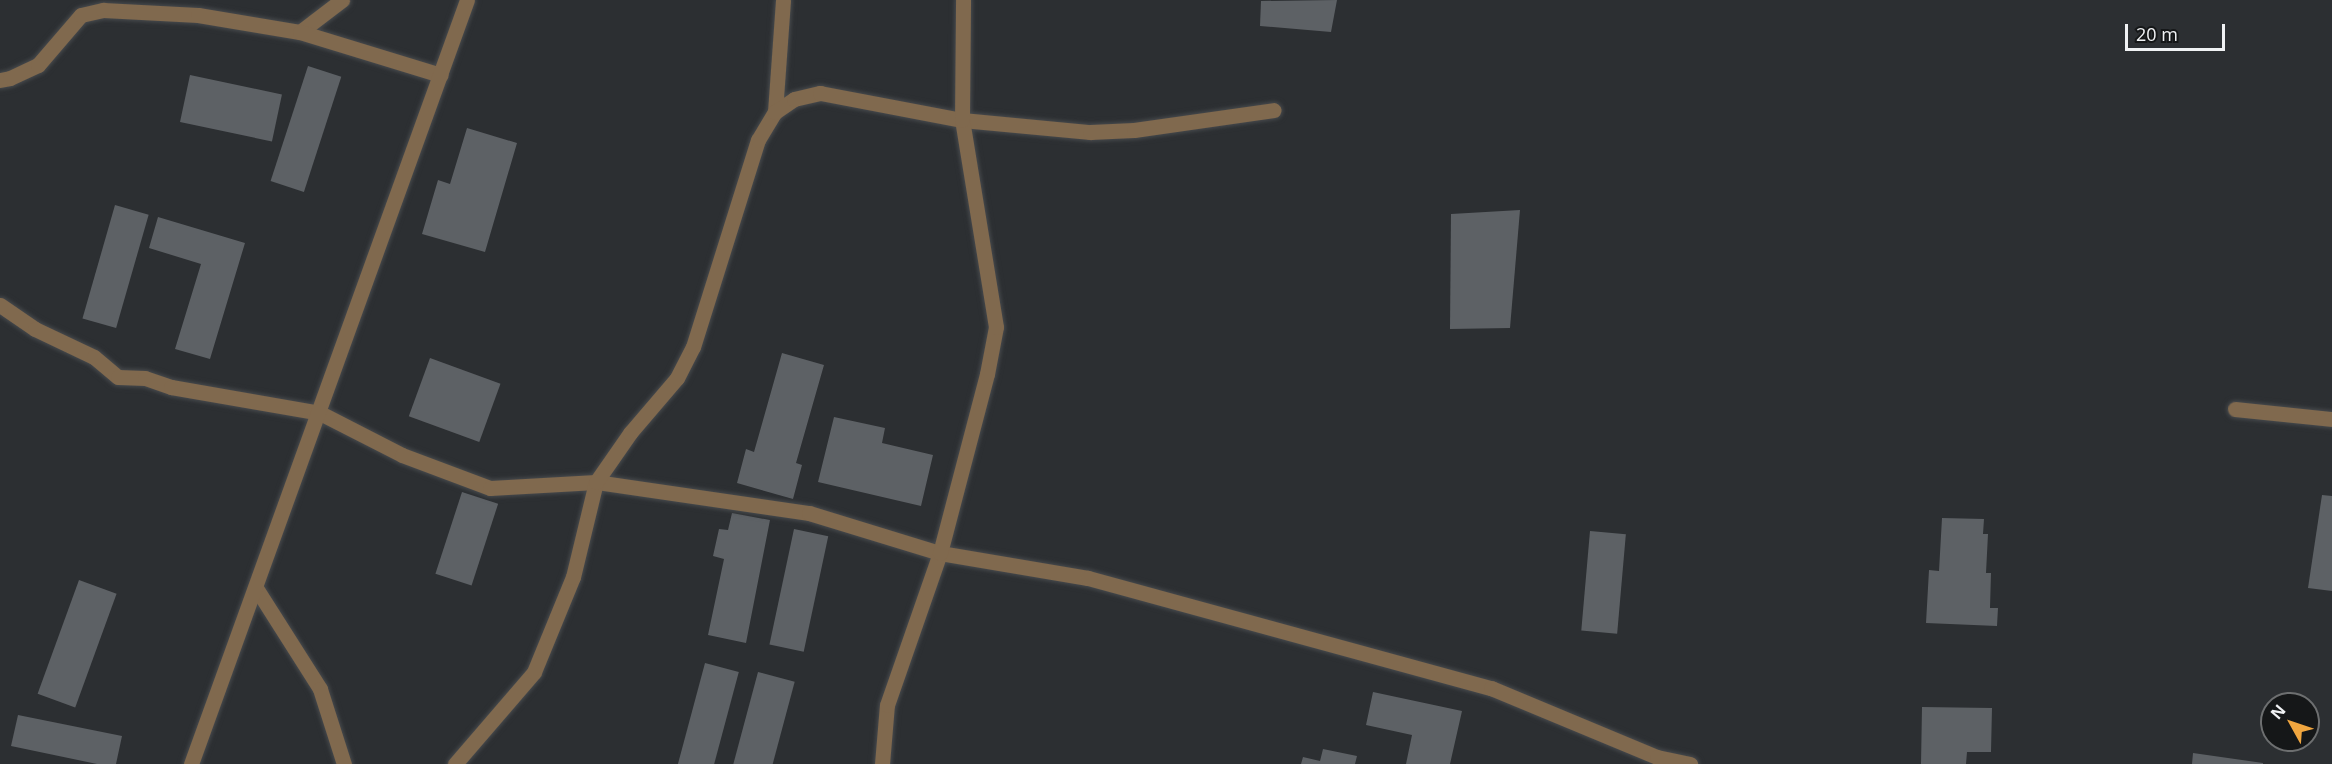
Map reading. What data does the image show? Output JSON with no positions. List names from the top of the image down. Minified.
{"scale_bar":"20 m","north":"top left"}
